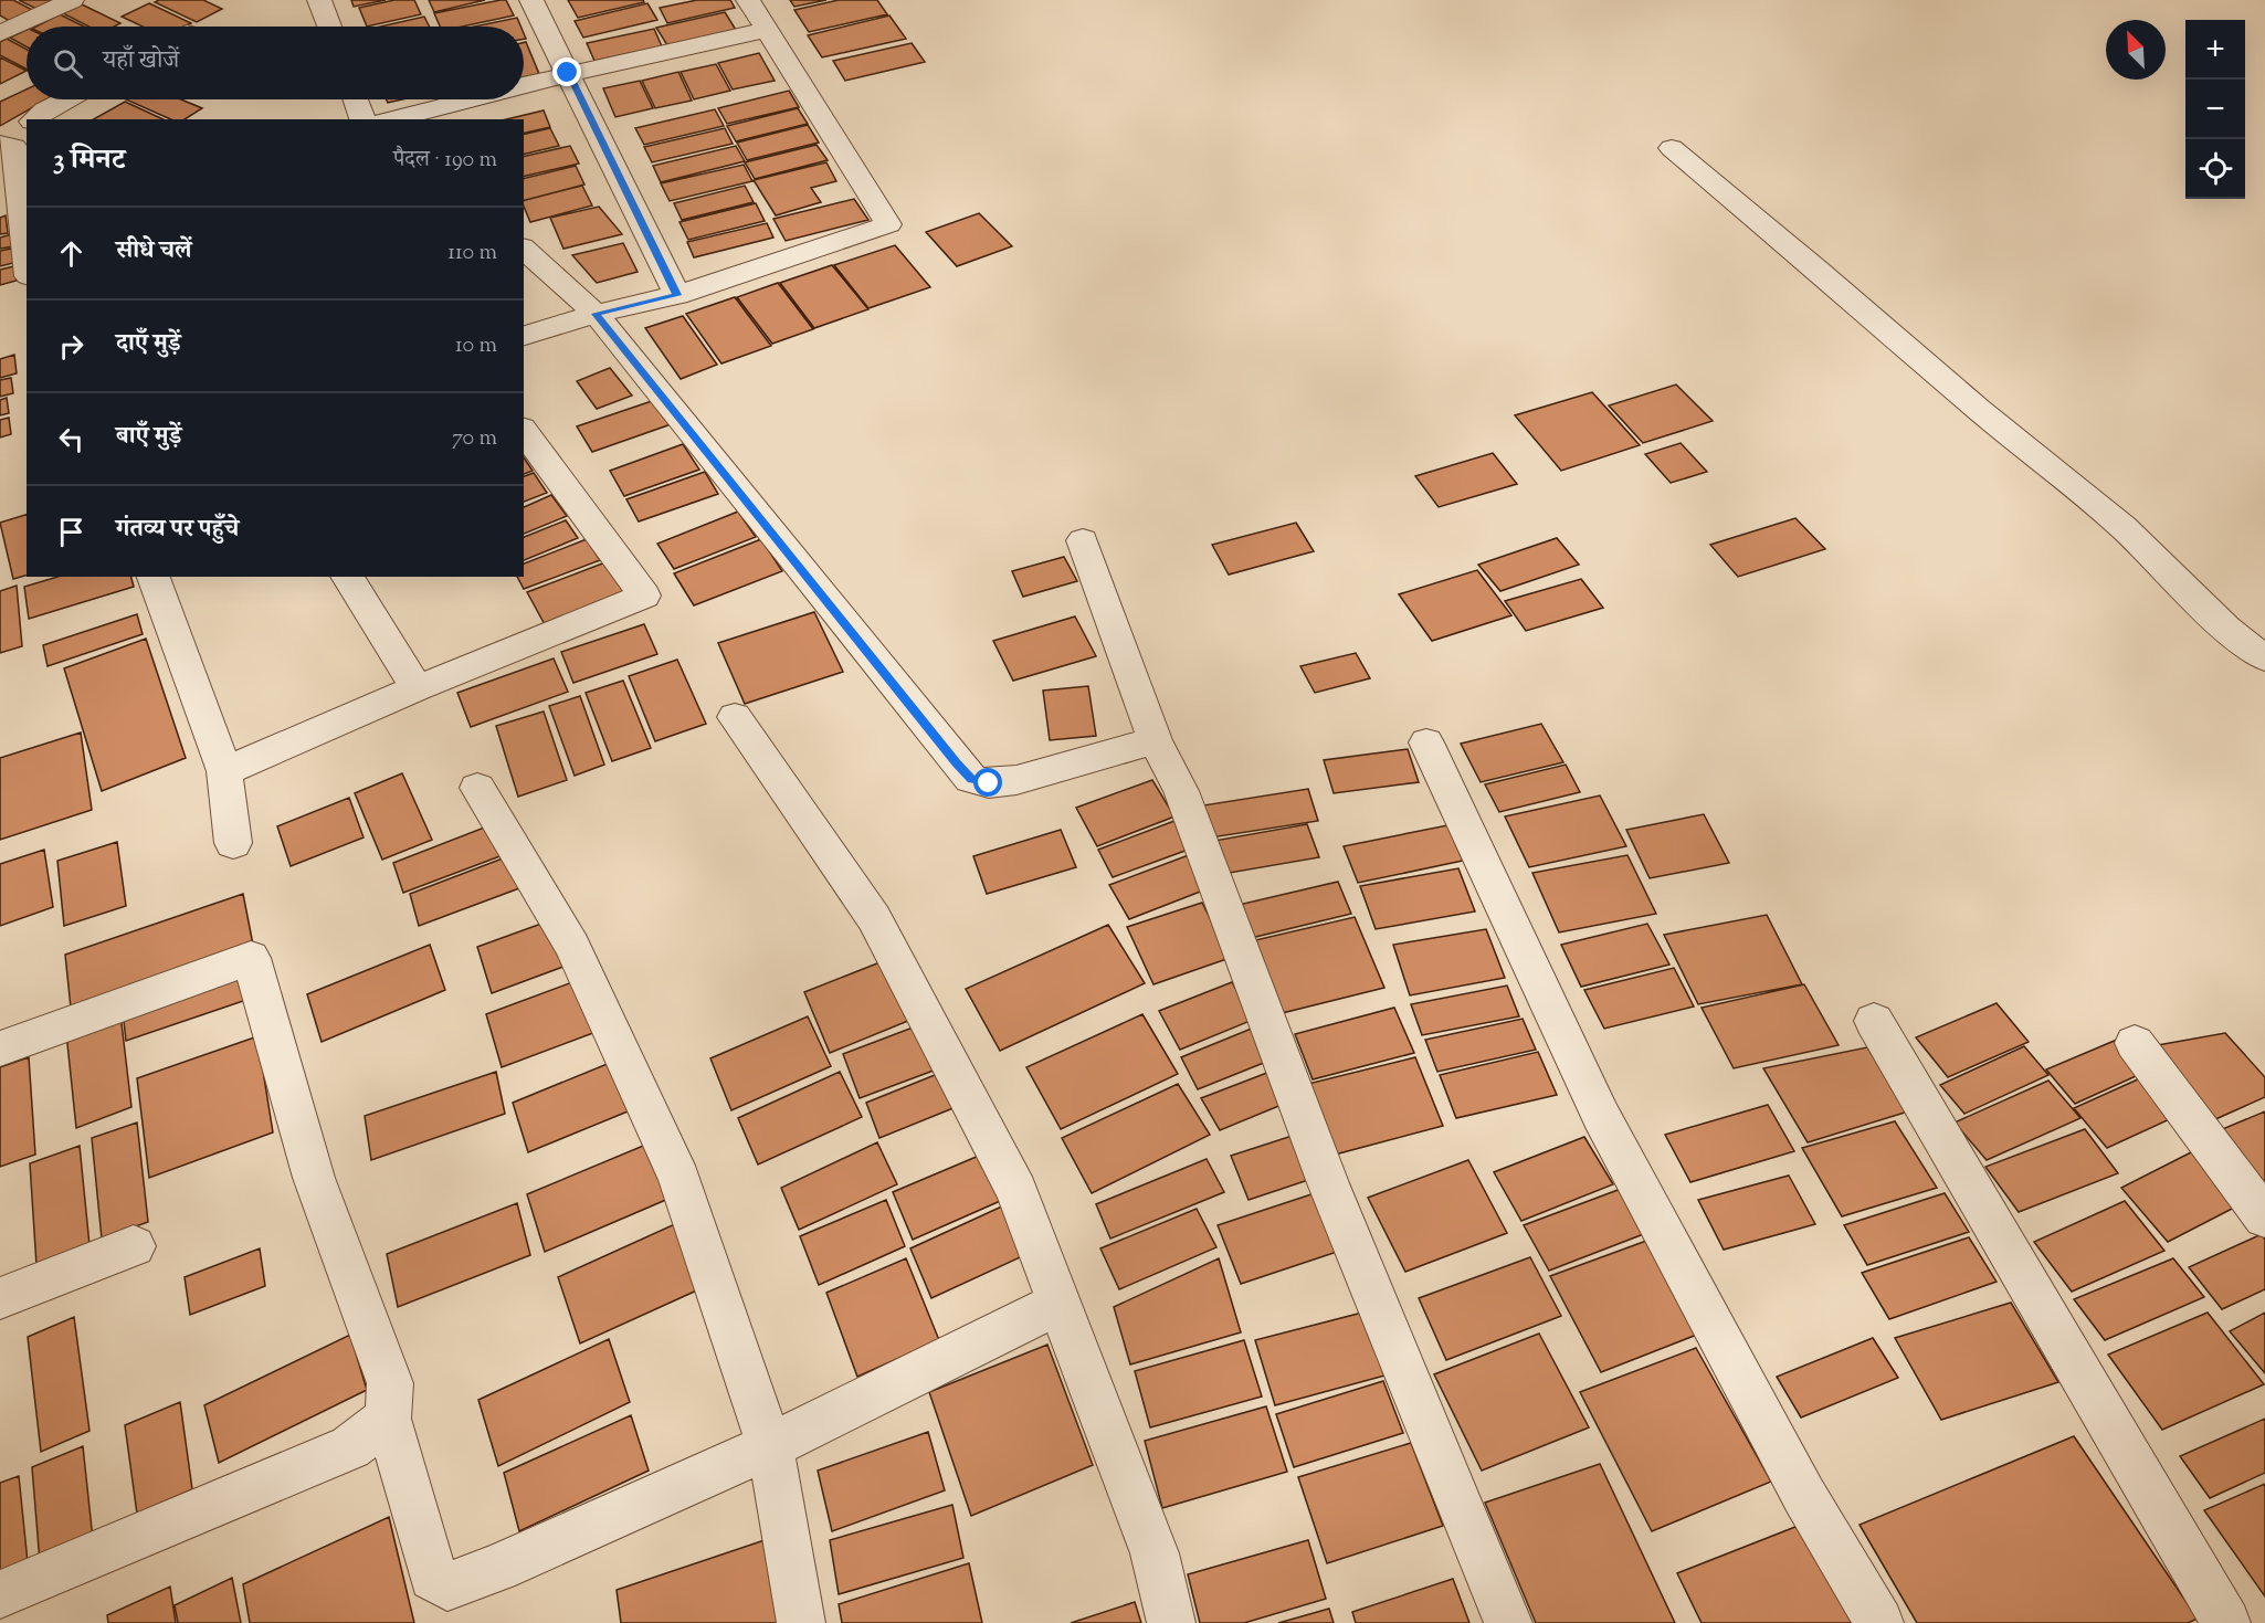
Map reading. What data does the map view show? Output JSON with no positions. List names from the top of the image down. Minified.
{"north":"top left","page":{"map_buttons":["+","−"],"search":"यहाँ खोजें","heading":["3 मिनट","पैदल · 190 m"],"list":[["सीधे चलें","110 m"],["दाएँ मुड़ें","10 m"],["बाएँ मुड़ें","70 m"],"गंतव्य पर पहुँचे"]}}
